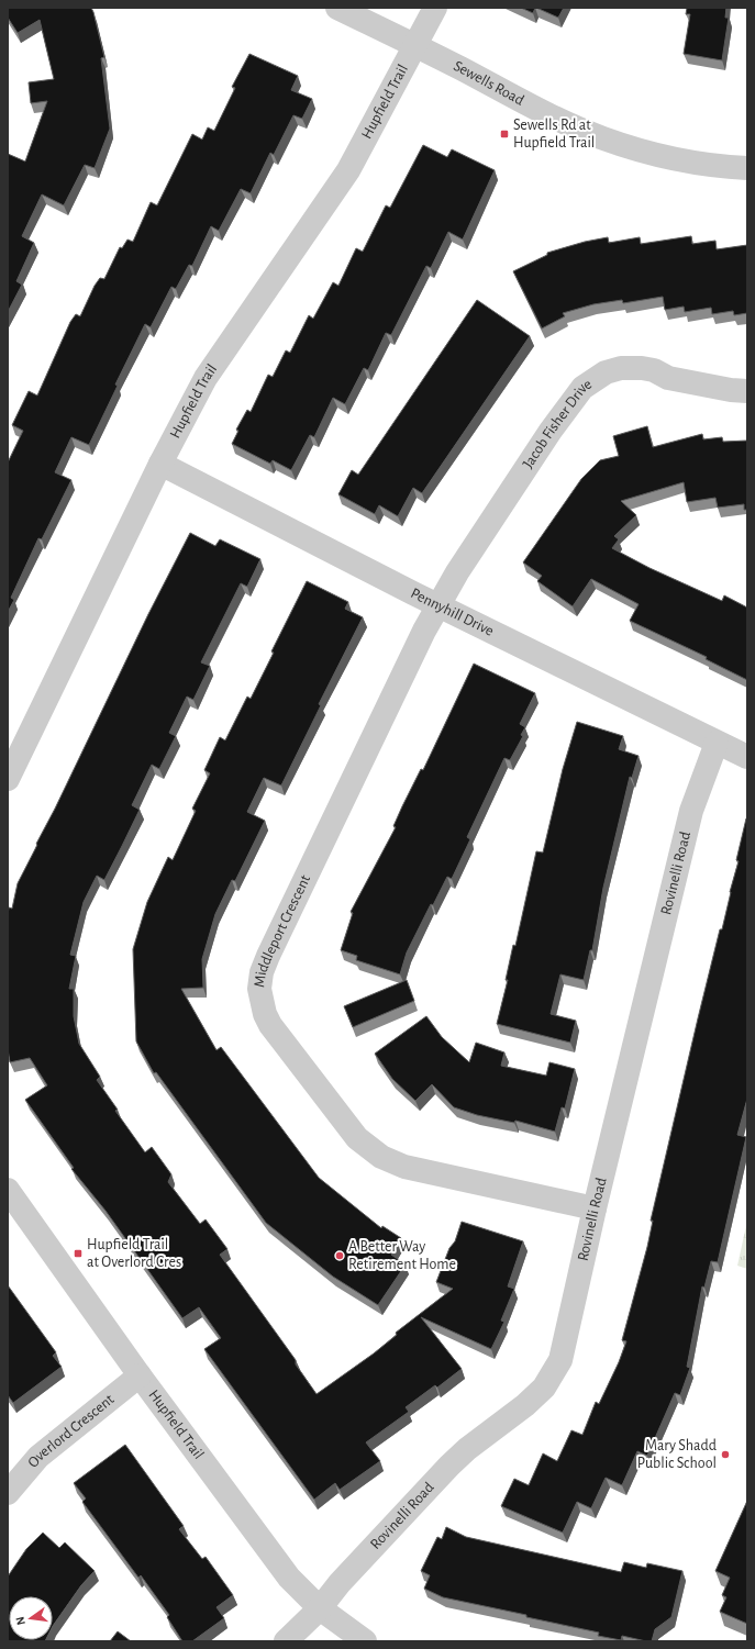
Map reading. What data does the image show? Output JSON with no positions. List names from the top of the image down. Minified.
{"streets":{"street":["Sewells Road","Hupfield Trail","Jacob Fisher Drive","Pennyhill Drive","Rovinelli Road","Middleport Crescent","Overlord Crescent"]},"crossings":[["Sewells Road","Hupfield Trail"],["Hupfield Trail","Pennyhill Drive"],["Hupfield Trail","Rovinelli Road"],["Hupfield Trail","Overlord Crescent"],["Jacob Fisher Drive","Pennyhill Drive"],["Jacob Fisher Drive","Middleport Crescent"],["Pennyhill Drive","Rovinelli Road"],["Pennyhill Drive","Middleport Crescent"],["Rovinelli Road","Middleport Crescent"]],"places":{"transit":["Sewells Rd at Hupfield Trail","Hupfield Trail at Overlord Cres"],"other":["A Better Way Retirement Home","Mary Shadd Public School"]},"north":"left"}
